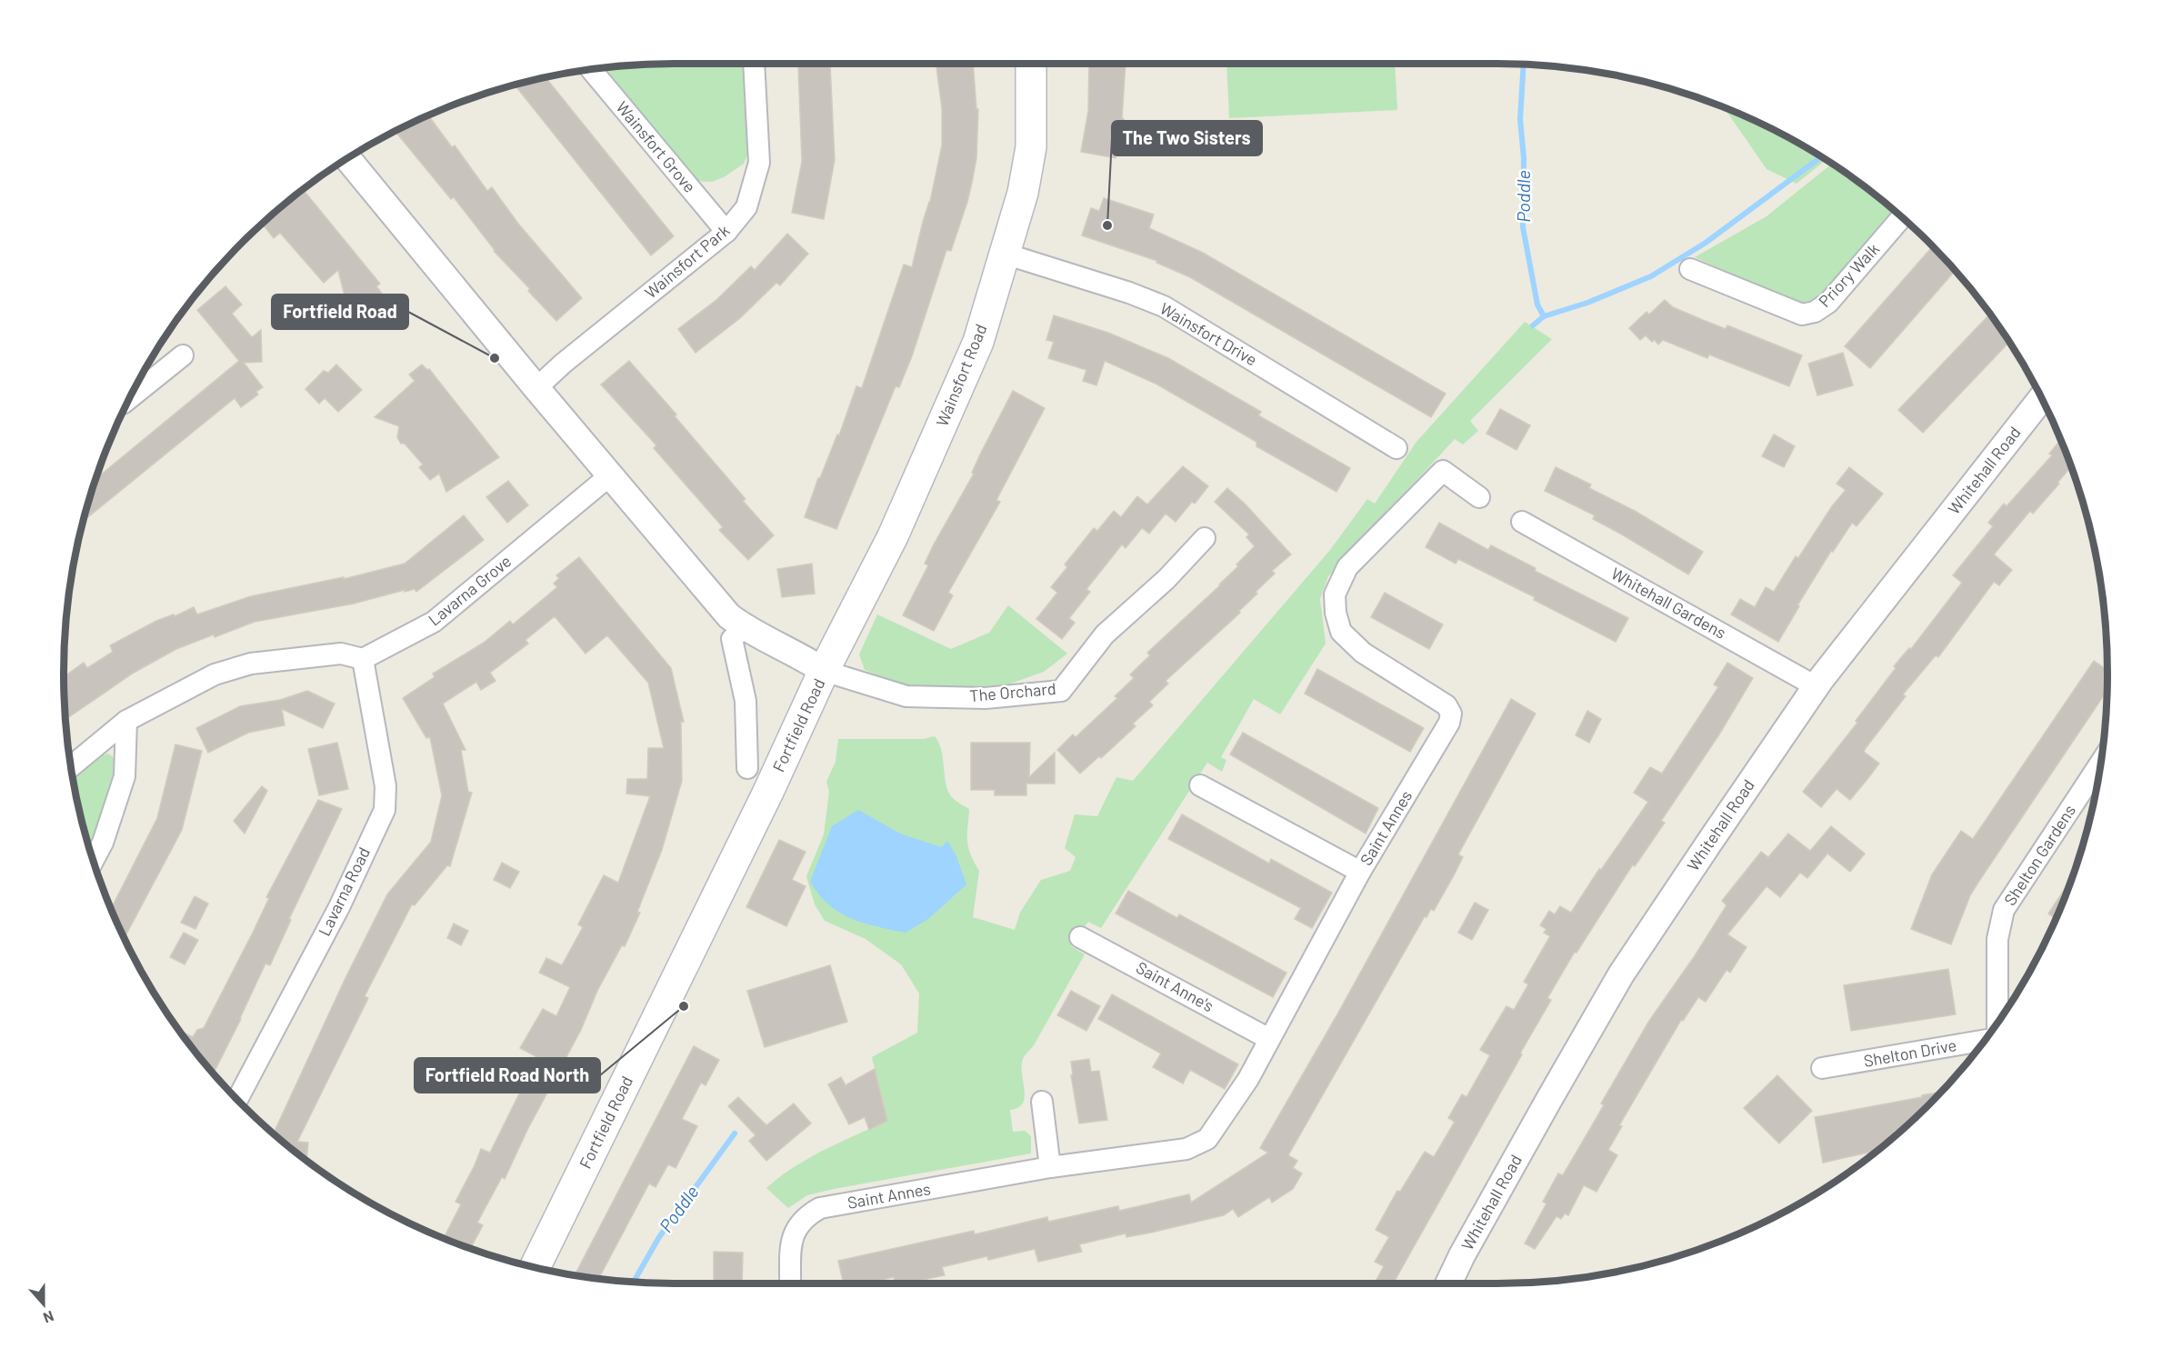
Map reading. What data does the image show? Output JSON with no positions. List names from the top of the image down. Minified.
{"streets":{"main road":["Wainsfort Road","Fortfield Road"],"street":["Wainsfort Grove","Wainsfort Park","Priory Walk","Wainsfort Drive","Whitehall Road","Lavarna Grove","Whitehall Gardens","The Orchard","Saint Annes","Shelton Gardens","Lavarna Road","Saint Anne's","Shelton Drive"]},"crossings":[["Wainsfort Grove","Wainsfort Park"],["Wainsfort Park","Fortfield Road"],["Wainsfort Drive","Wainsfort Road"],["Wainsfort Road","The Orchard"],["Wainsfort Road","Fortfield Road"],["Whitehall Road","Whitehall Gardens"],["Lavarna Grove","Fortfield Road"],["Lavarna Grove","Lavarna Road"],["The Orchard","Fortfield Road"],["Saint Annes","Saint Anne's"]],"water":["Poddle"],"places":["The Two Sisters","Fortfield Road","Fortfield Road North"],"north":"bottom"}
